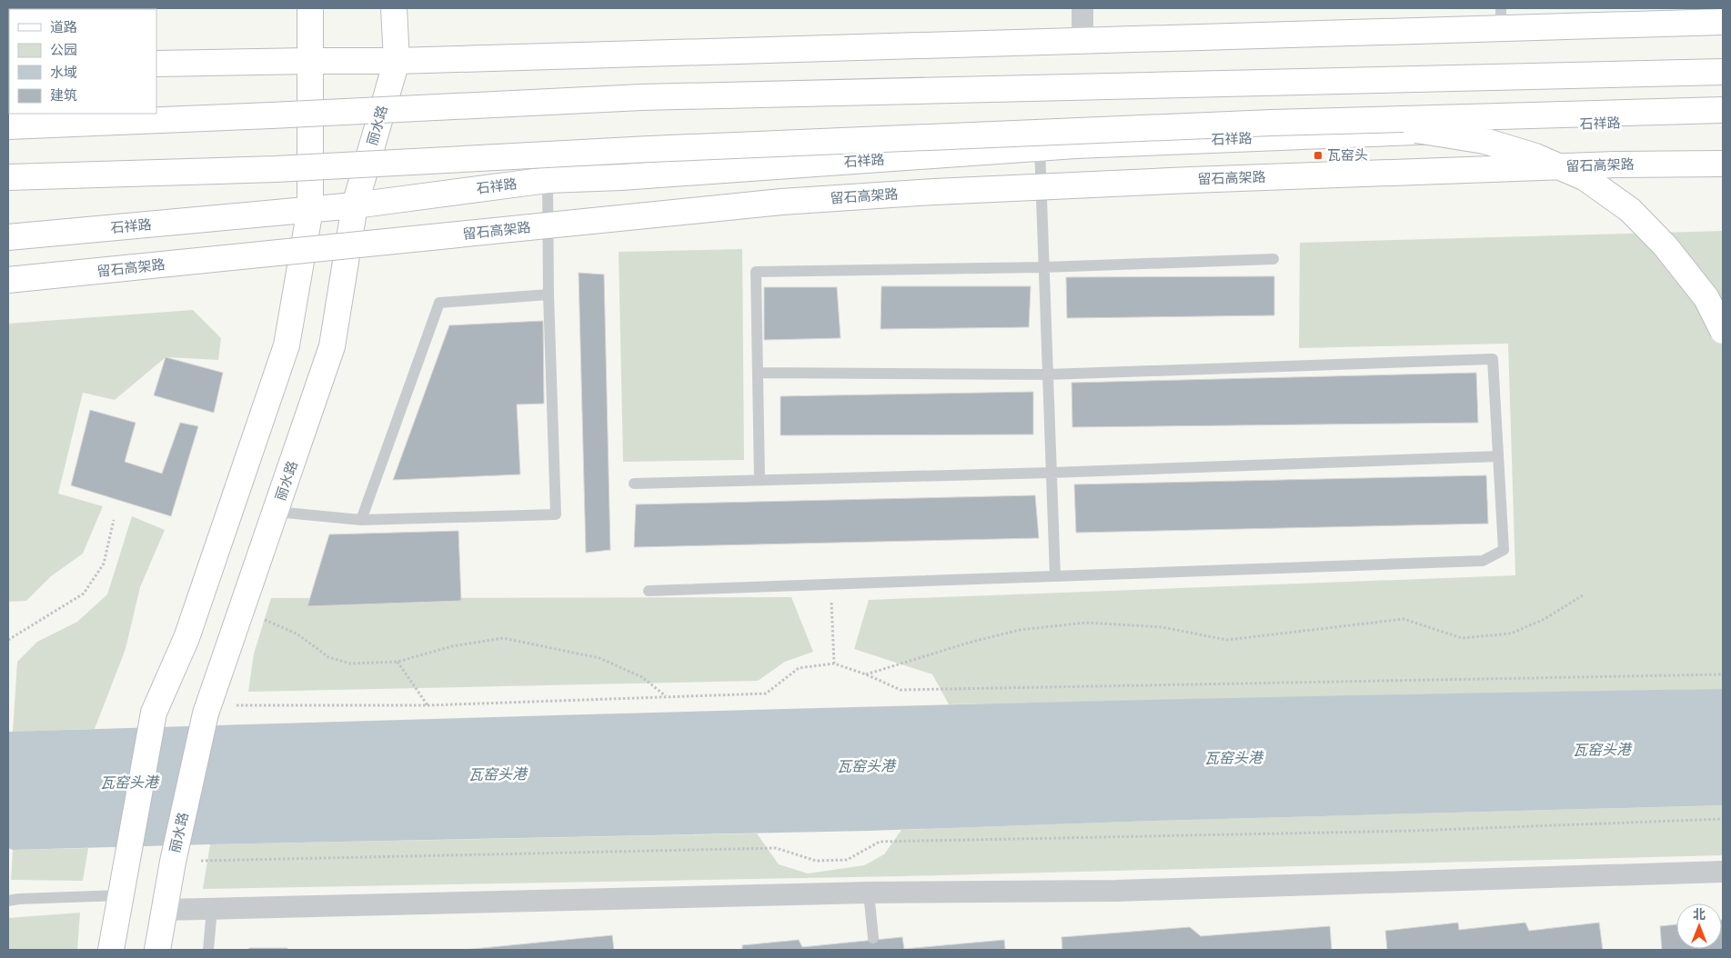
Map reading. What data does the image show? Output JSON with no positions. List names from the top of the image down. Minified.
{"streets":{"main road":["石祥路","丽水路","留石高架路"]},"crossings":[["石祥路","丽水路"]],"water":["瓦窑头港"],"places":{"transit":["瓦窑头"]},"legend":["道路","公园","水域","建筑"],"north":"top"}
